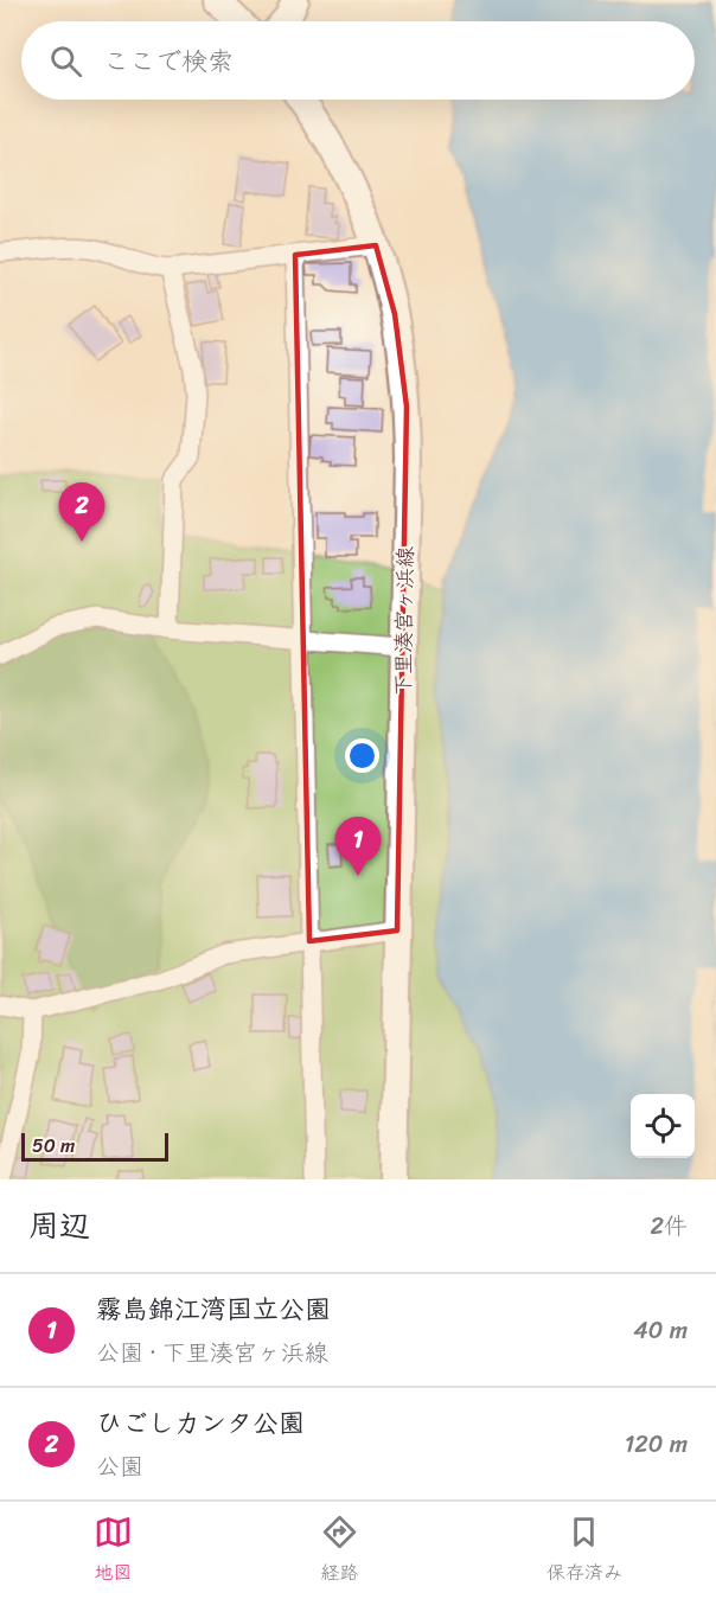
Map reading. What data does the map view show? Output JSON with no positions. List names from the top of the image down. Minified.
{"streets":{"main road":["下里湊宮ヶ浜線"]},"scale_bar":"50 m","page":{"search":"ここで検索","pins":["2","1"],"scale":"50 m","heading":["周辺","2件"],"list":[{"mark":"1","name":"霧島錦江湾国立公園","note":"公園 · 下里湊宮ヶ浜線","value":"40 m"},{"mark":"2","name":"ひごしカンタ公園","note":"公園","value":"120 m"}],"nav":["地図","経路","保存済み"]}}
